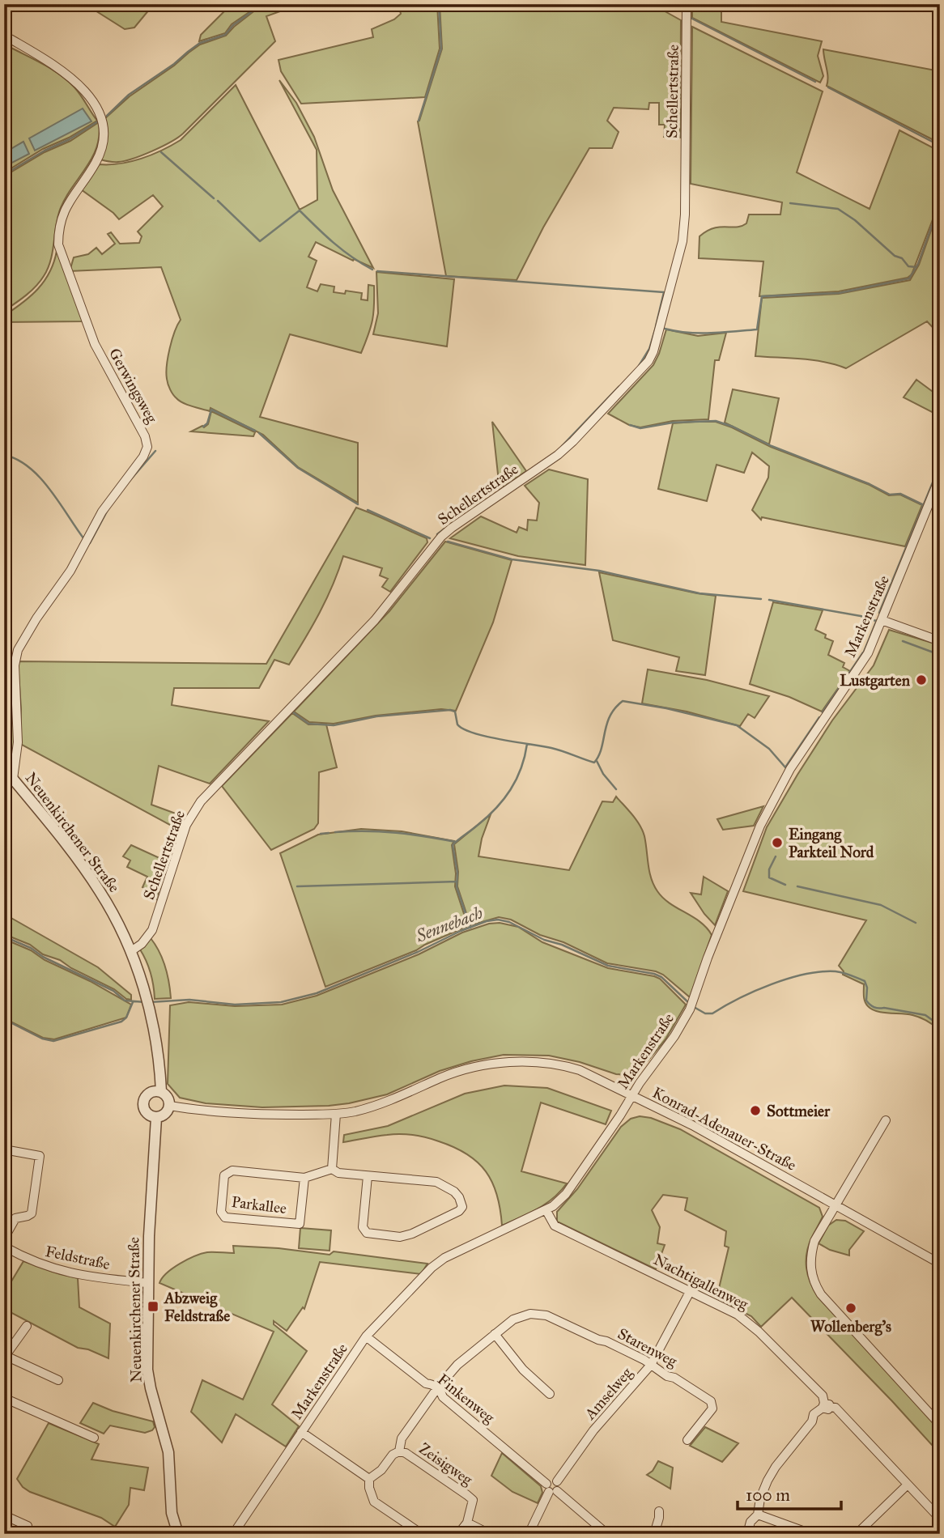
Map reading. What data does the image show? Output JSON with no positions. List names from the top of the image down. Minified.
{"streets":{"street":["Schellertstraße","Gerwingsweg","Markenstraße","Neuenkirchener Straße","Konrad-Adenauer-Straße","Parkallee","Feldstraße","Nachtigallenweg","Starenweg","Amselweg","Finkenweg","Zeisigweg"]},"crossings":[["Schellertstraße","Neuenkirchener Straße"],["Gerwingsweg","Neuenkirchener Straße"],["Markenstraße","Konrad-Adenauer-Straße"],["Markenstraße","Nachtigallenweg"],["Markenstraße","Finkenweg"],["Neuenkirchener Straße","Konrad-Adenauer-Straße"],["Neuenkirchener Straße","Feldstraße"],["Nachtigallenweg","Amselweg"],["Starenweg","Amselweg"],["Starenweg","Finkenweg"],["Starenweg","Zeisigweg"],["Amselweg","Finkenweg"],["Finkenweg","Zeisigweg"]],"water":["Sennebach"],"places":{"other":["Lustgarten","Eingang Parkteil Nord","Sottmeier","Wollenberg's"],"transit":["Abzweig Feldstraße"]},"scale_bar":"100 m"}
